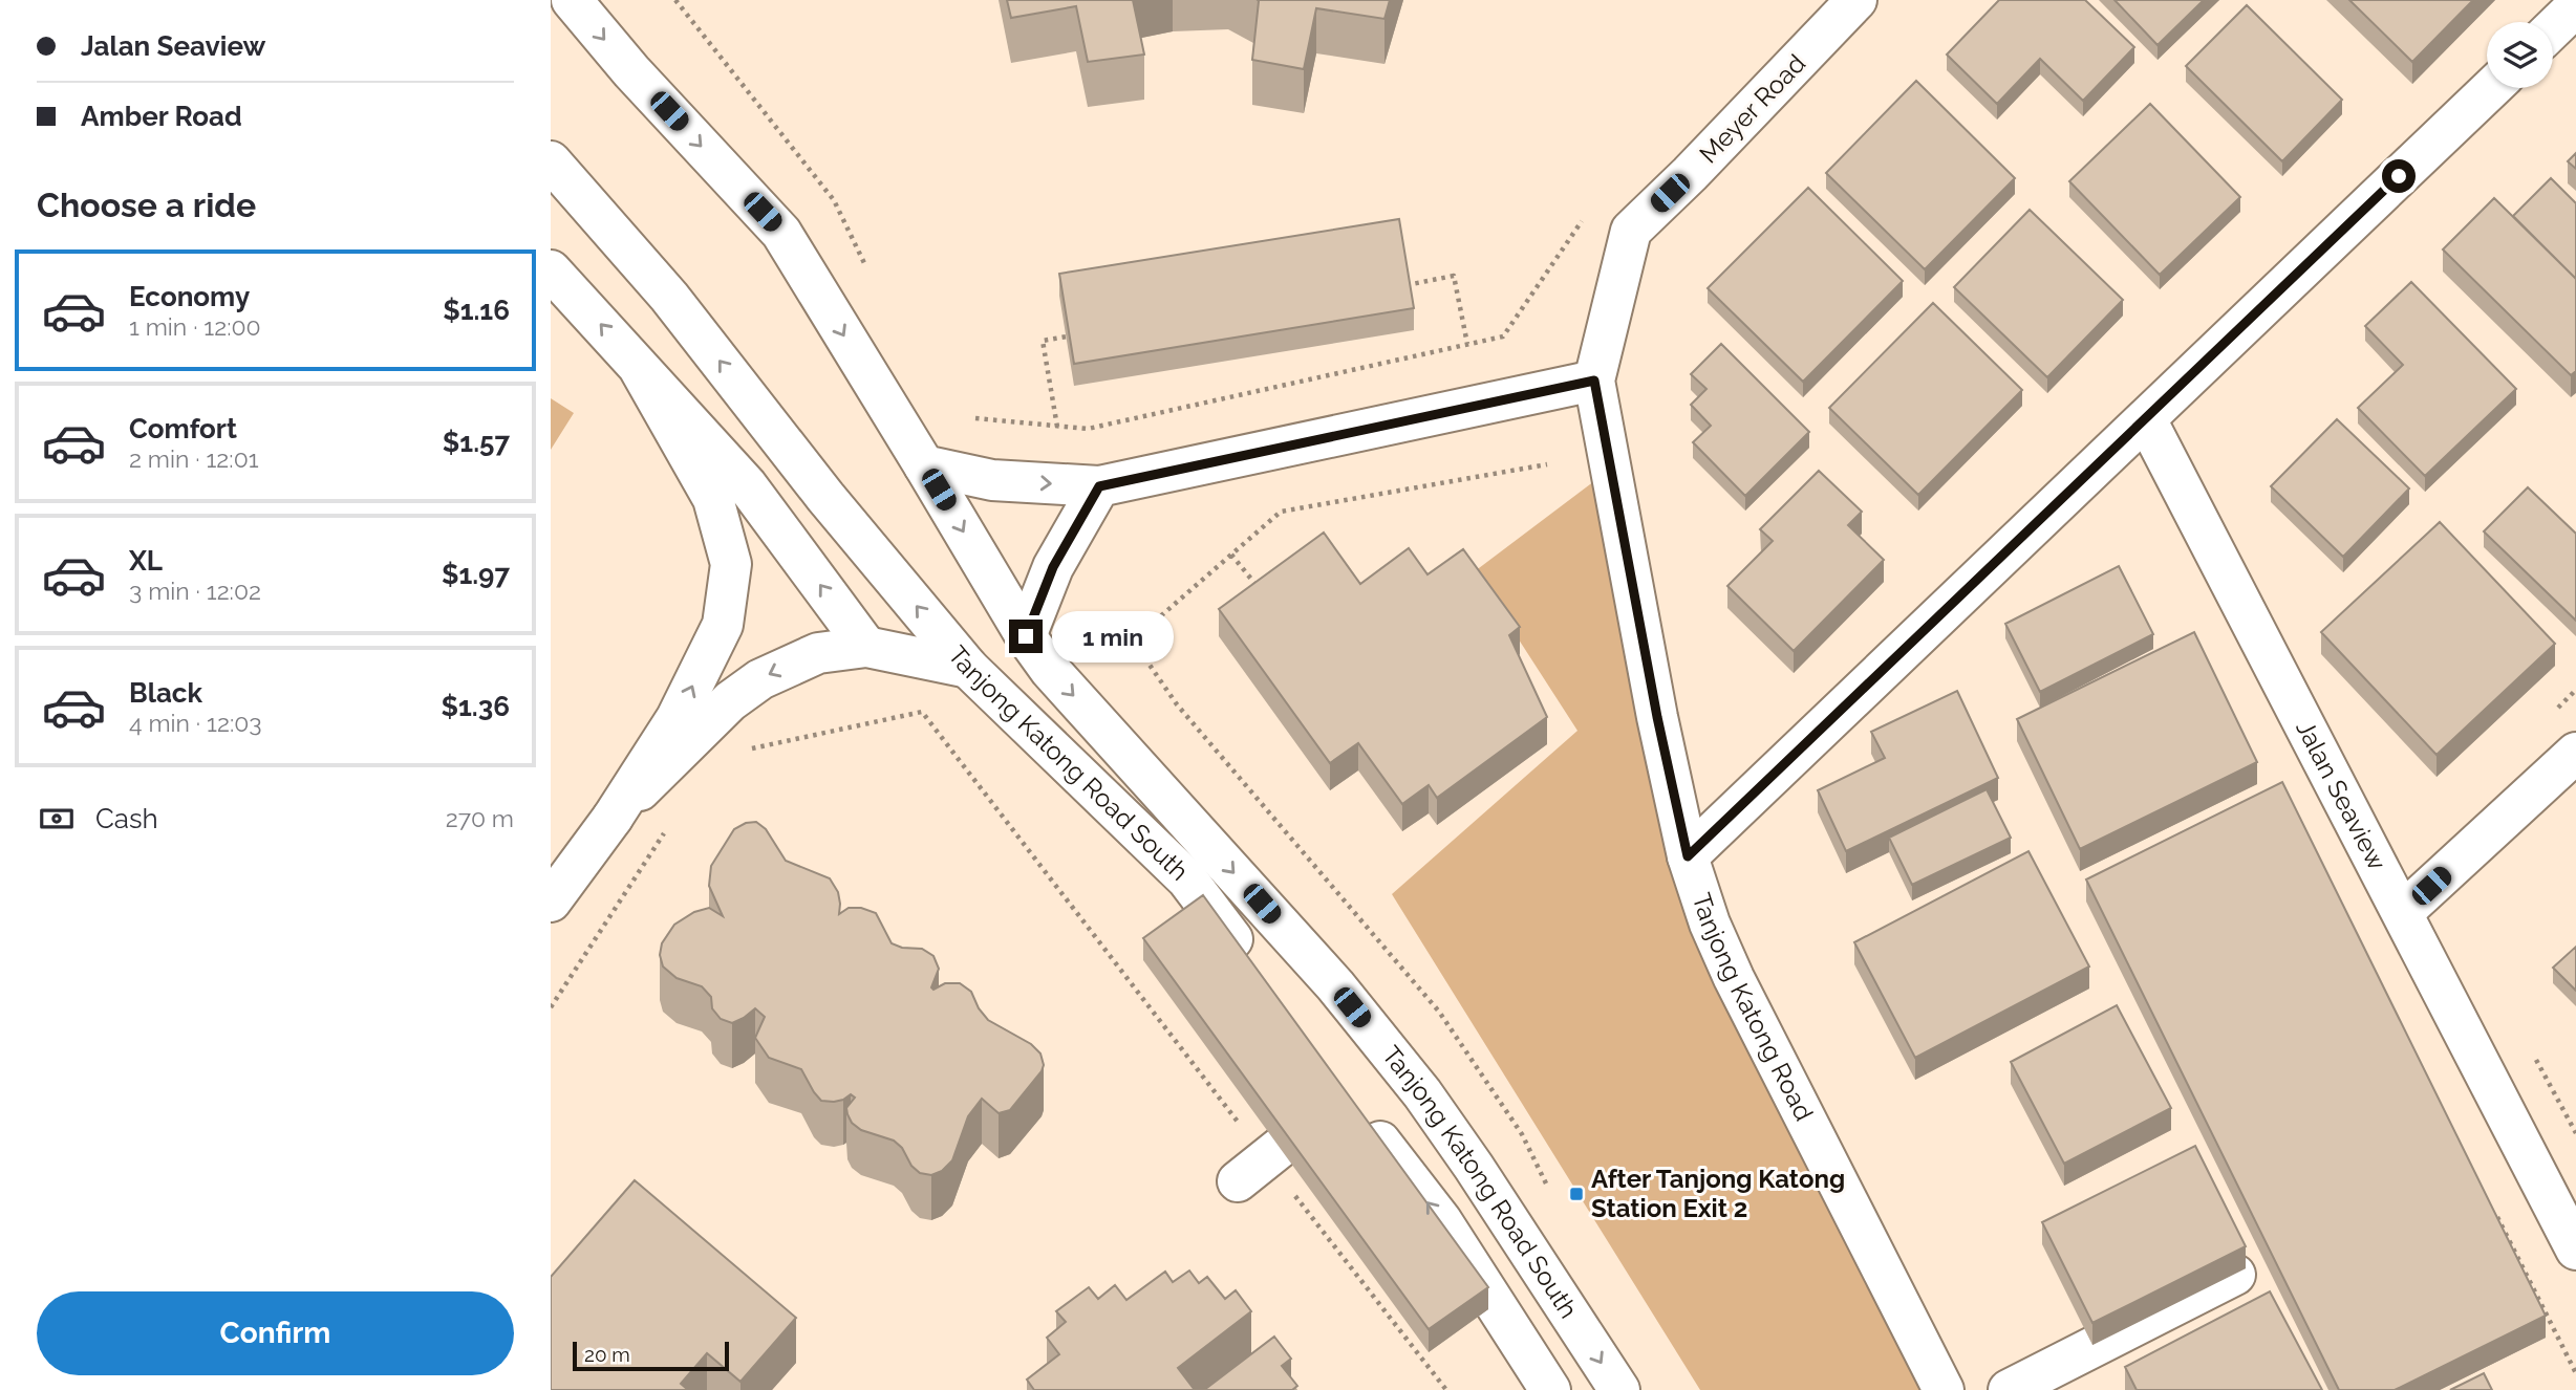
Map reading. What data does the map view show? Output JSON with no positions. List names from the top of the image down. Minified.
{"streets":{"main road":["Meyer Road","Tanjong Katong Road South","Jalan Seaview","Tanjong Katong Road"]},"crossings":[["Meyer Road","Tanjong Katong Road"]],"places":{"transit":["After Tanjong Katong Station Exit 2"]},"scale_bar":"20 m","page":{"banner":["Jalan Seaview","Amber Road"],"heading":"Choose a ride","list":[{"name":"Economy","note":"1 min · 12:00","value":"$1.16"},{"name":"Comfort","note":"2 min · 12:01","value":"$1.57"},{"name":"XL","note":"3 min · 12:02","value":"$1.97"},{"name":"Black","note":"4 min · 12:03","value":"$1.36"}],"bubble":"1 min","pay":["Cash","270 m"],"buttons":"Confirm","scale":"20 m"}}
